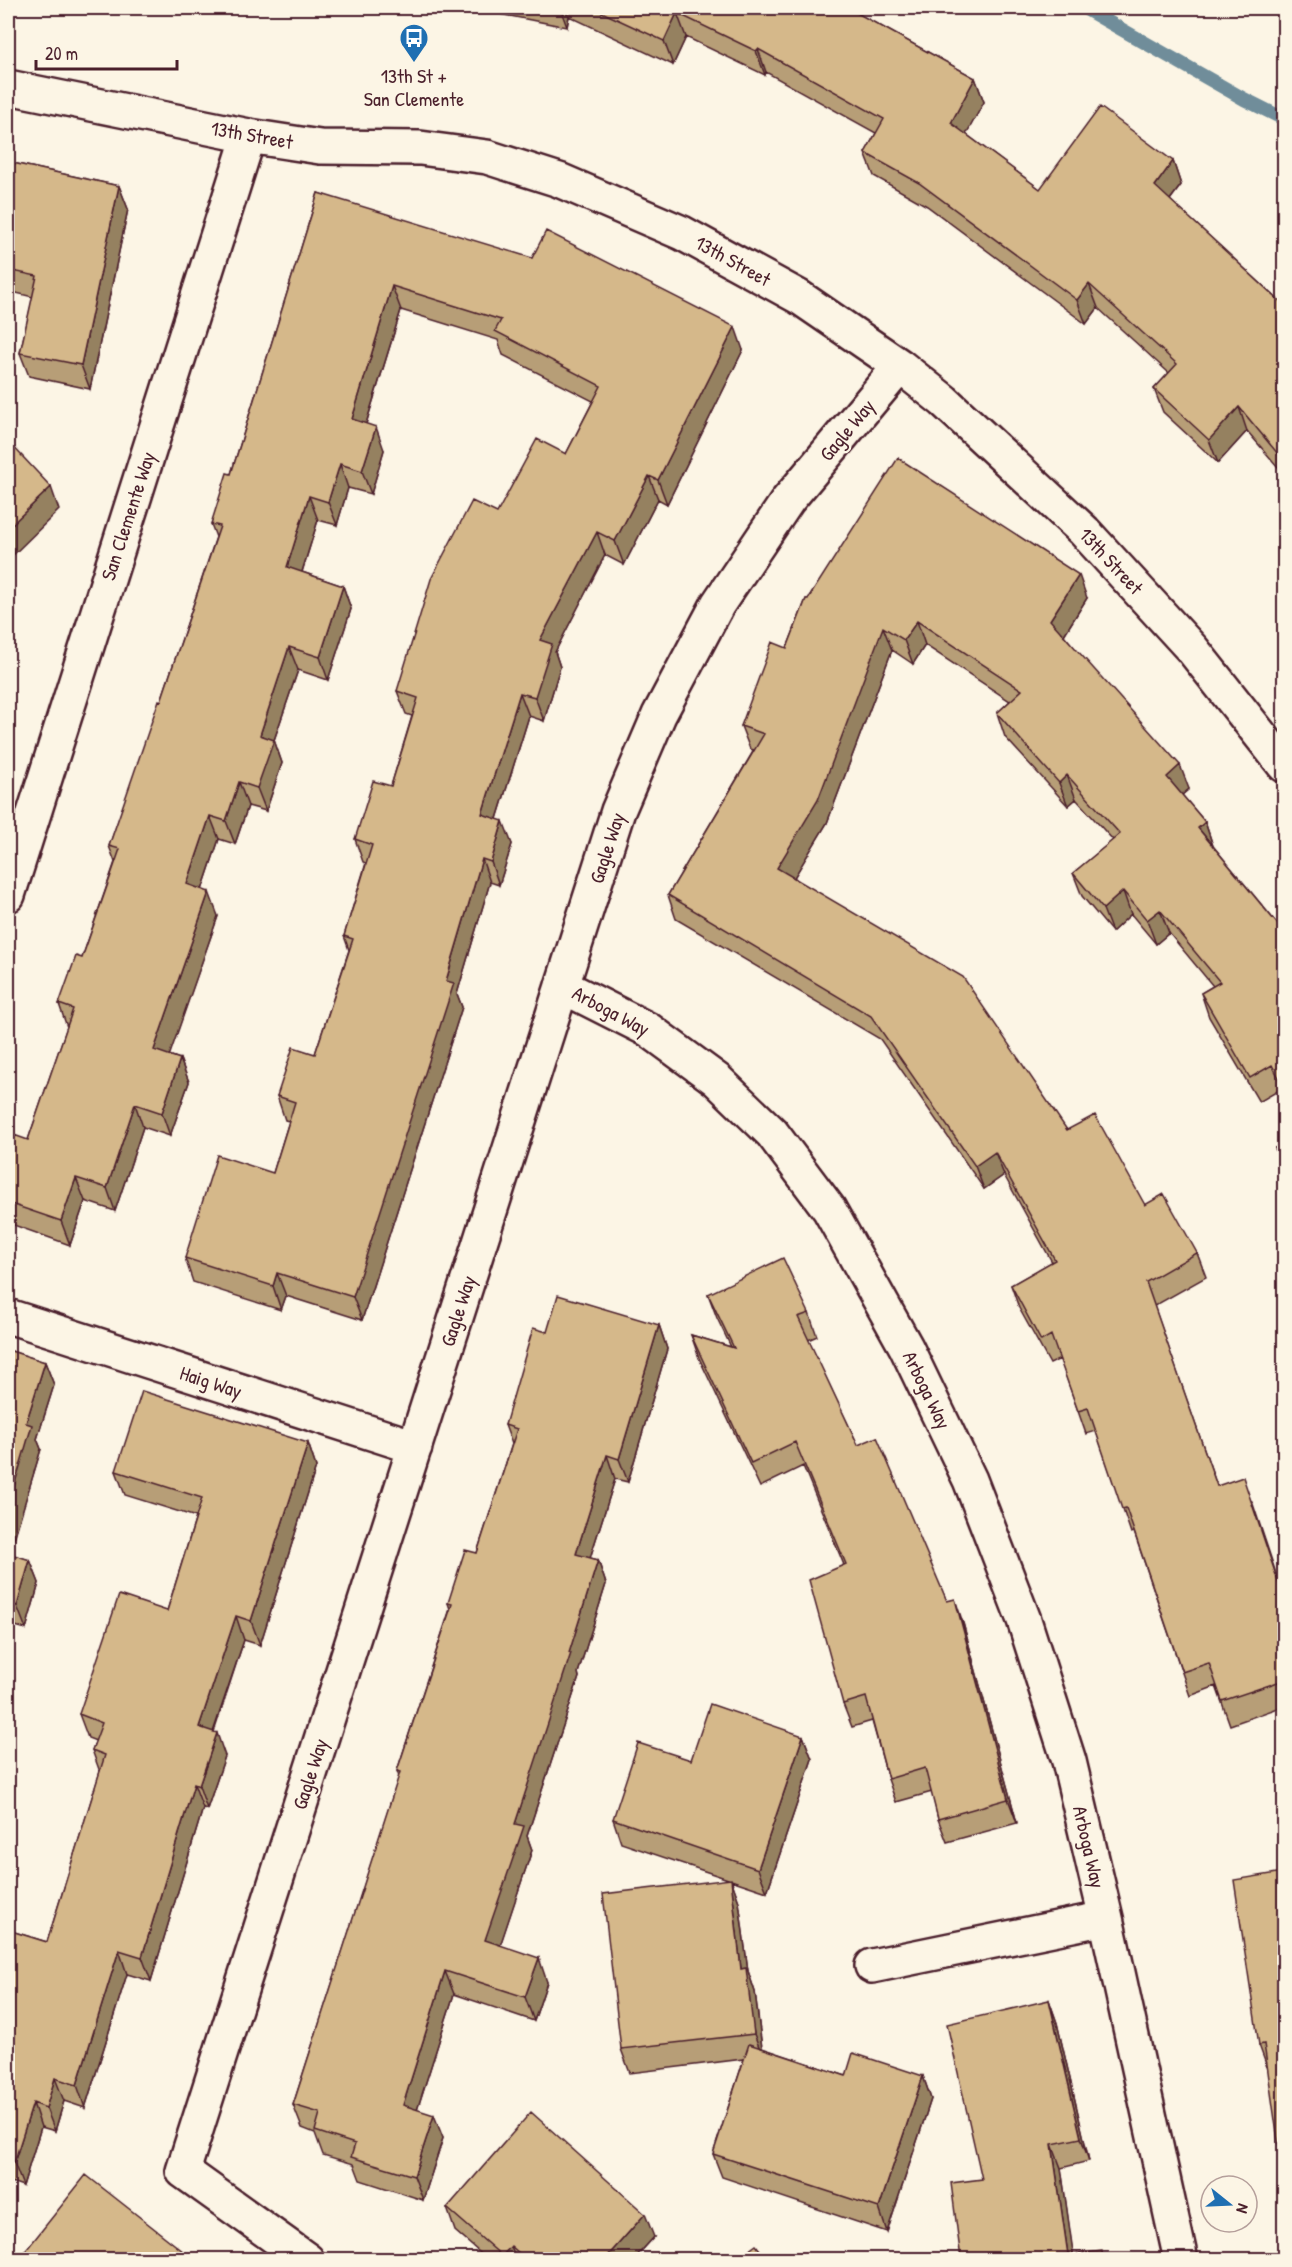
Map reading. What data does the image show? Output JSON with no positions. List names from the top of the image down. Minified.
{"streets":{"street":["13th Street","Gagle Way","San Clemente Way","Arboga Way","Haig Way"]},"crossings":[["13th Street","Gagle Way"],["13th Street","San Clemente Way"],["Gagle Way","Arboga Way"],["Gagle Way","Haig Way"]],"places":{"bus stop":["13th St + San Clemente"]},"scale_bar":"20 m","north":"right"}
